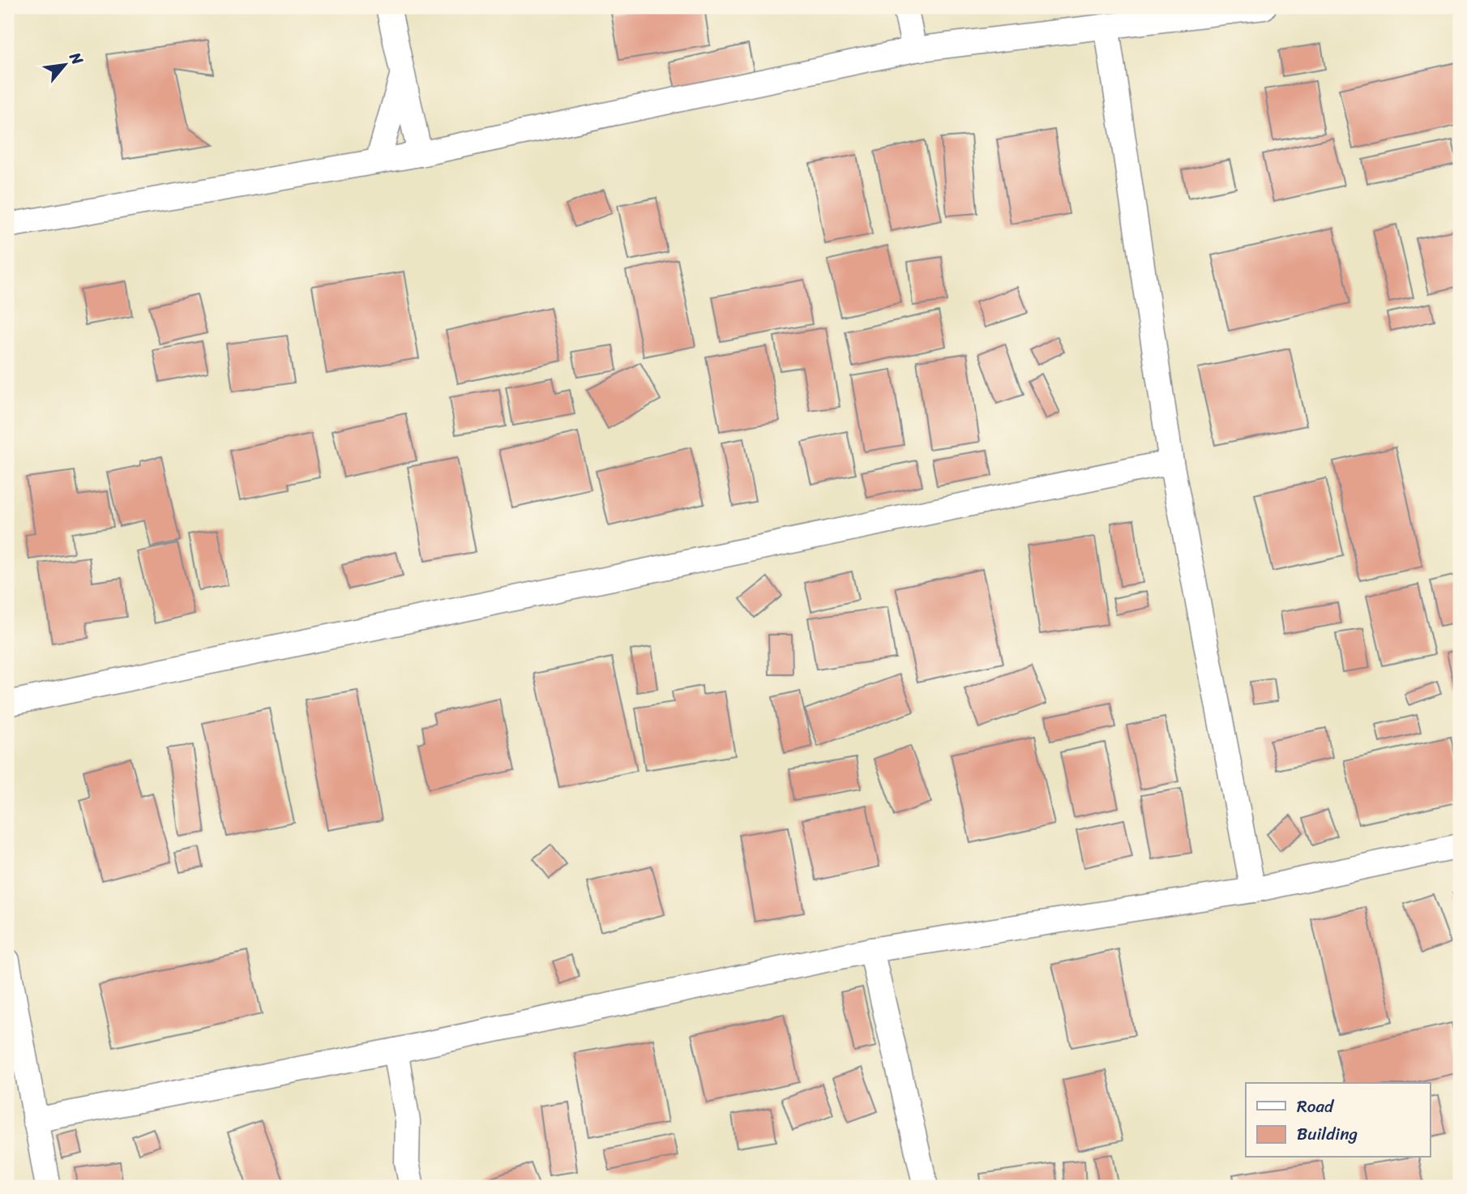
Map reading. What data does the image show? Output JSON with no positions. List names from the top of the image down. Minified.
{"legend":["Road","Building"],"north":"top right"}
